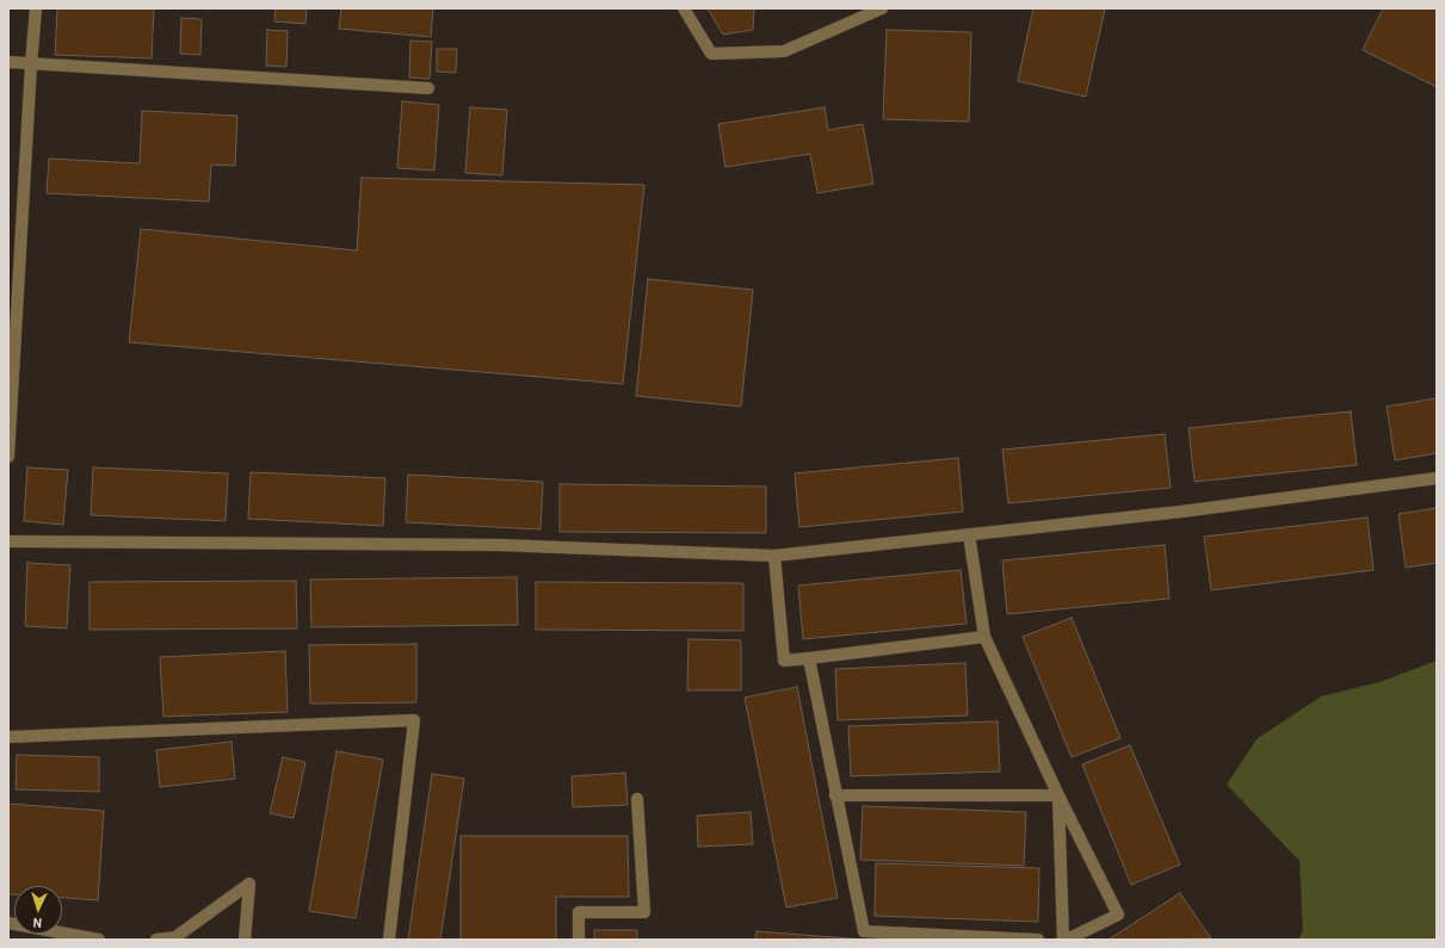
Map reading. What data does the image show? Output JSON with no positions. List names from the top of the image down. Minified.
{"north":"bottom"}
